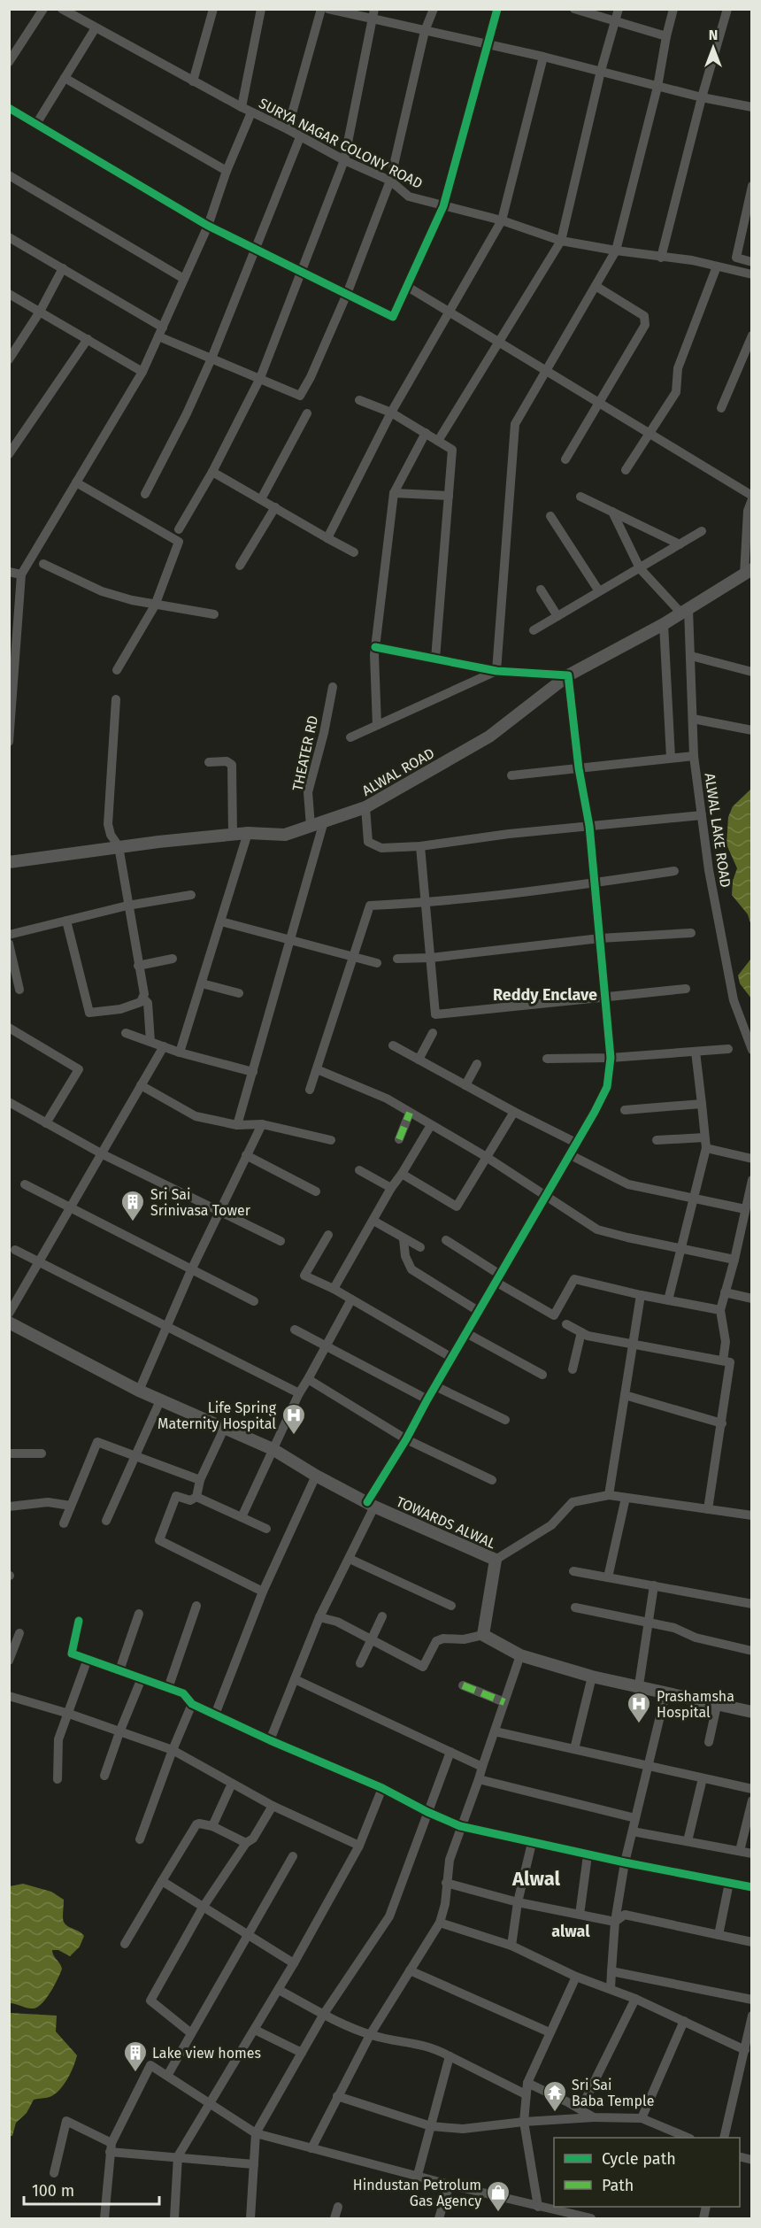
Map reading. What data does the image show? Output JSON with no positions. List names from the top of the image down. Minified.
{"streets":{"main road":["ALWAL ROAD","TOWARDS ALWAL"],"street":["SURYA NAGAR COLONY ROAD","THEATER RD","ALWAL LAKE ROAD"]},"crossings":[["THEATER RD","ALWAL ROAD"],["ALWAL ROAD","ALWAL LAKE ROAD"]],"districts":["Reddy Enclave","Alwal","alwal"],"places":{"building":["Sri Sai Srinivasa Tower","Lake view homes"],"hospital":["Life Spring Maternity Hospital","Prashamsha Hospital"],"temple":["Sri Sai Baba Temple"],"shop":["Hindustan Petrolum Gas Agency"]},"legend":["Cycle path","Path"],"scale_bar":"100 m","north":"top"}
